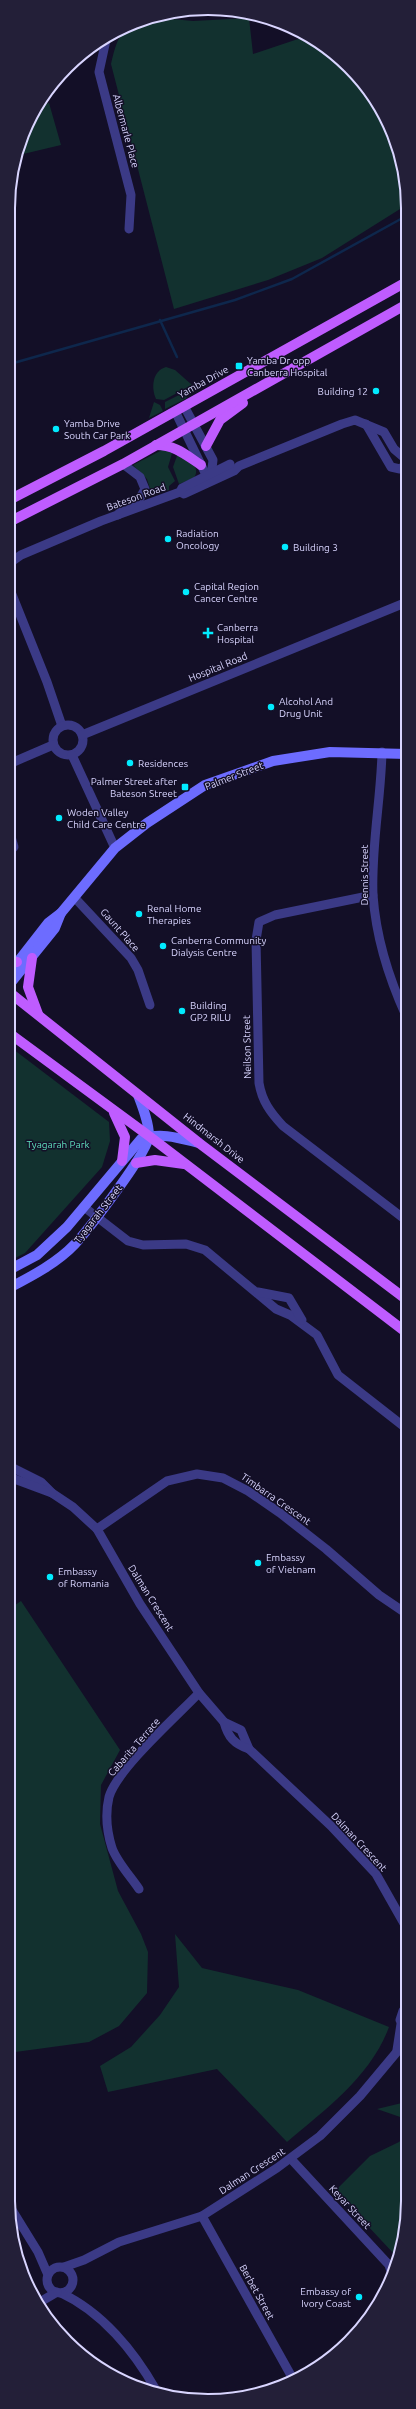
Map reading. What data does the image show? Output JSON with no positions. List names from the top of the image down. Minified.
{"streets":{"main road":["Yamba Drive","Hindmarsh Drive"],"street":["Albermarle Place","Bateson Road","Hospital Road","Palmer Street","Dennis Street","Gaunt Place","Neilson Street","Tyagarah Street","Timbarra Crescent","Dalman Crescent","Cabarita Terrace","Keyar Street","Berbet Street"]},"crossings":[["Palmer Street","Dennis Street"],["Palmer Street","Gaunt Place"],["Dennis Street","Neilson Street"],["Timbarra Crescent","Dalman Crescent"],["Dalman Crescent","Cabarita Terrace"],["Dalman Crescent","Keyar Street"],["Dalman Crescent","Berbet Street"]],"parks":["Tyagarah Park"],"places":{"transit":["Yamba Dr opp Canberra Hospital","Palmer Street after Bateson Street"],"other":["Building 12","Yamba Drive South Car Park","Radiation Oncology","Building 3","Capital Region Cancer Centre","Alcohol And Drug Unit","Residences","Woden Valley Child Care Centre","Renal Home Therapies","Canberra Community Dialysis Centre","Building GP2 RILU","Embassy of Vietnam","Embassy of Romania","Embassy of Ivory Coast"],"health":["Canberra Hospital"]}}
